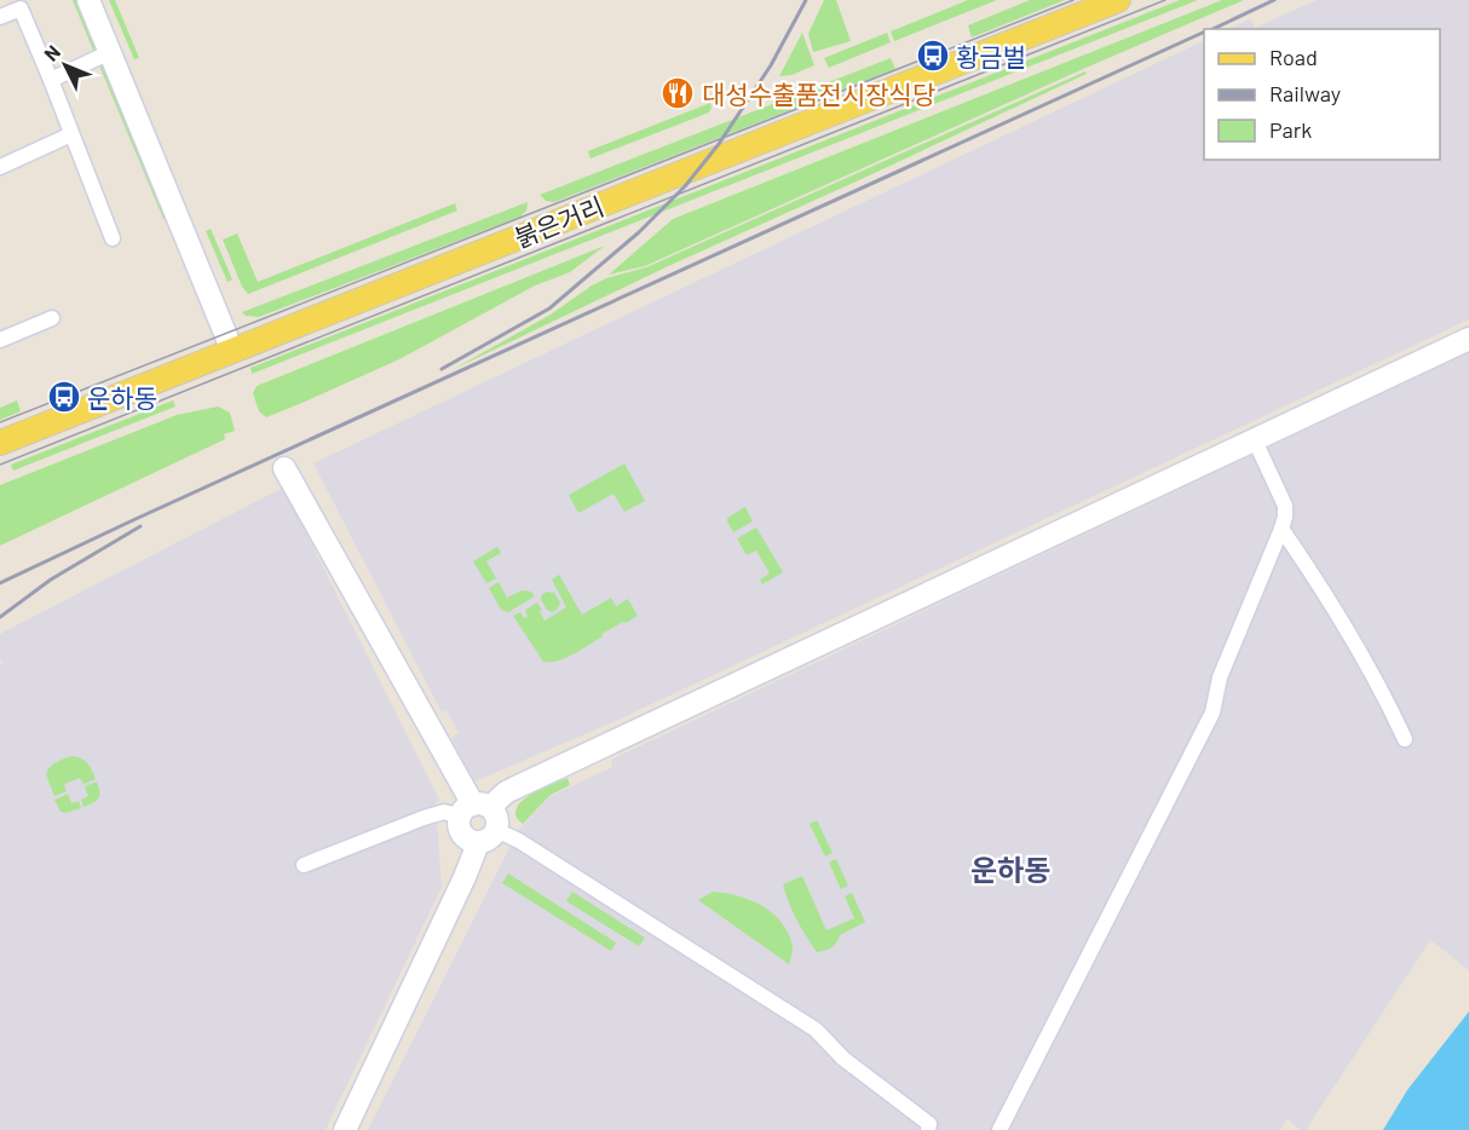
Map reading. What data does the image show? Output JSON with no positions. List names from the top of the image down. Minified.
{"streets":{"main road":["붉은거리"]},"districts":["운하동"],"places":{"bus stop":["황금벌","운하동"],"restaurant":["대성수출품전시장식당"]},"legend":["Road","Railway","Park"],"north":"top left"}
